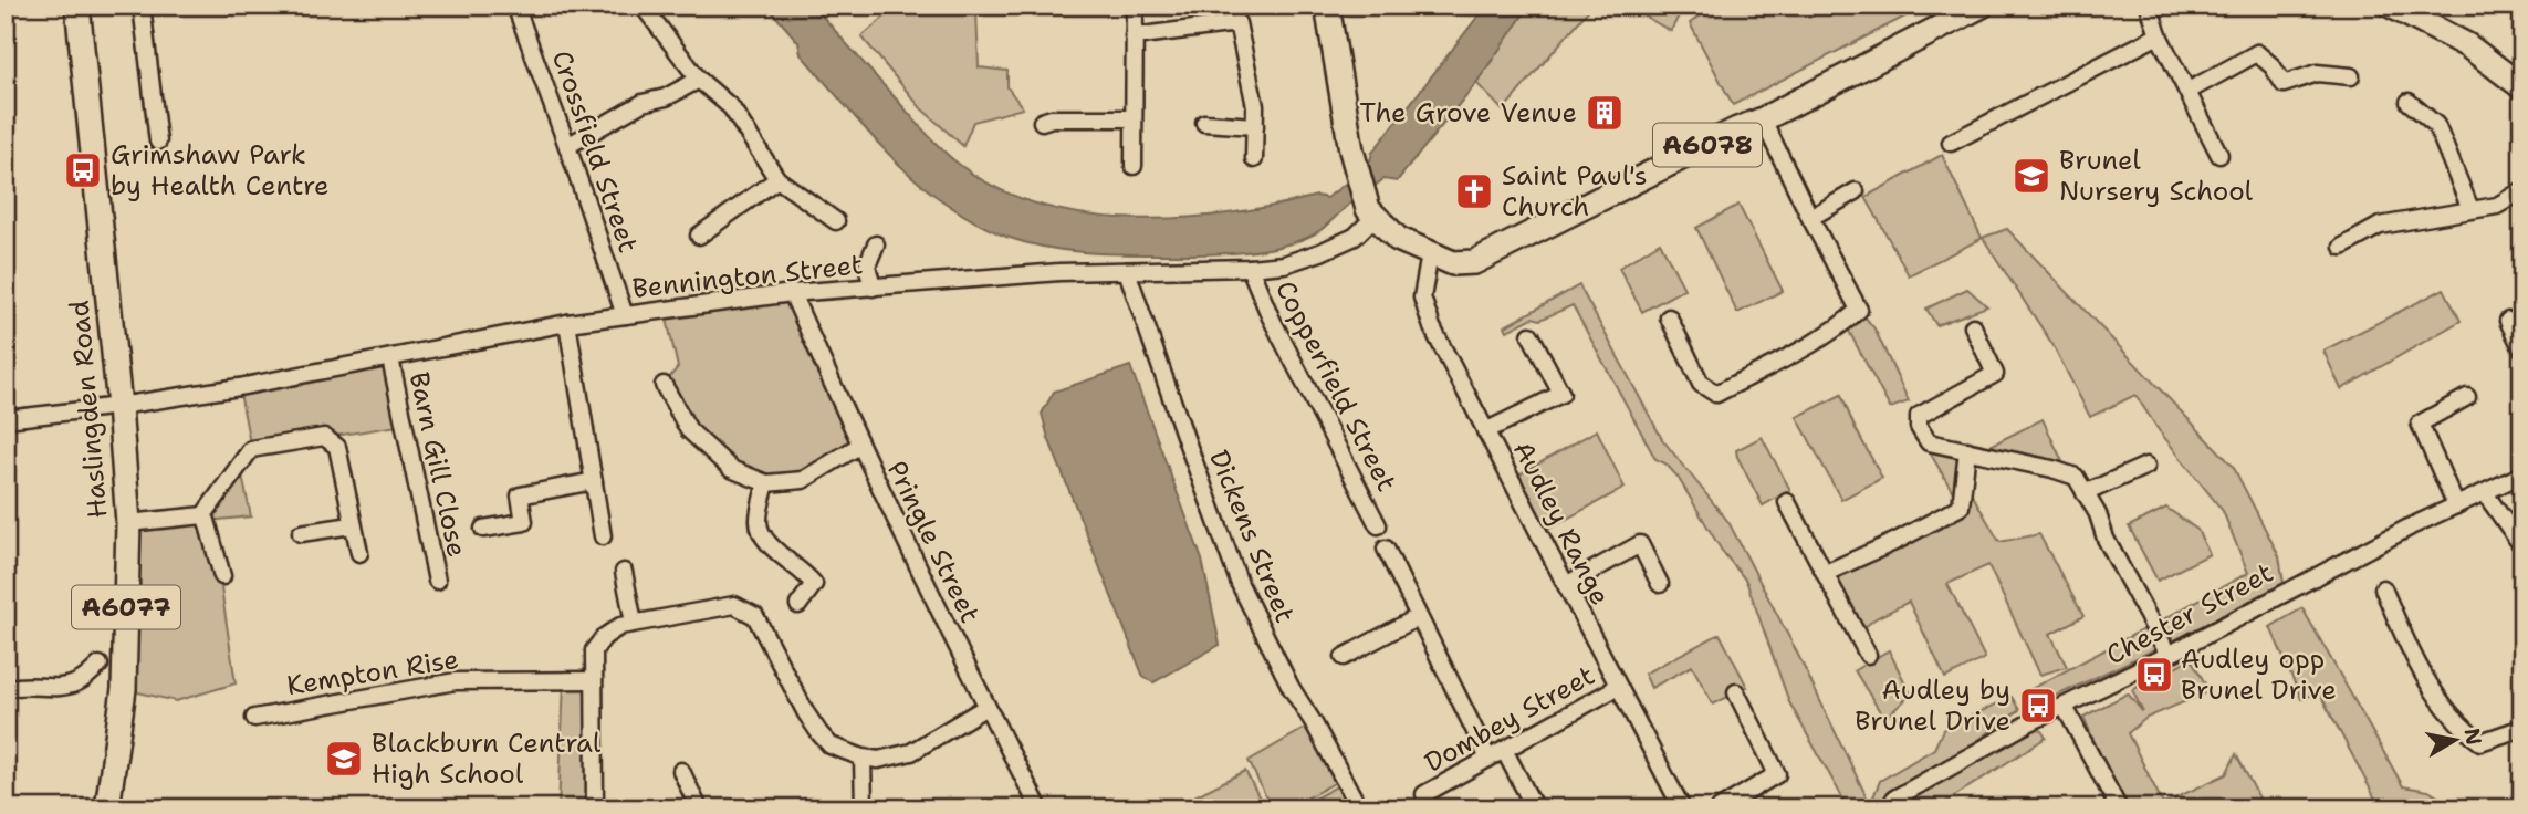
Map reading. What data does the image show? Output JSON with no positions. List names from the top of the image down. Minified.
{"streets":{"highway":["A6078","Haslingden Road","A6077"],"street":["Crossfield Street","Bennington Street","Copperfield Street","Barn Gill Close","Audley Range","Dickens Street","Pringle Street","Chester Street","Kempton Rise","Dombey Street"]},"crossings":[["A6078","Bennington Street"],["A6078","Audley Range"],["Crossfield Street","Bennington Street"],["Bennington Street","Copperfield Street"],["Bennington Street","Haslingden Road"],["Bennington Street","Barn Gill Close"],["Bennington Street","Dickens Street"],["Bennington Street","Pringle Street"],["Audley Range","Dombey Street"]],"places":{"building":["The Grove Venue"],"bus stop":["Grimshaw Park by Health Centre","Audley opp Brunel Drive","Audley by Brunel Drive"],"school or university":["Brunel Nursery School","Blackburn Central High School"],"church":["Saint Paul's Church"]},"north":"right"}
